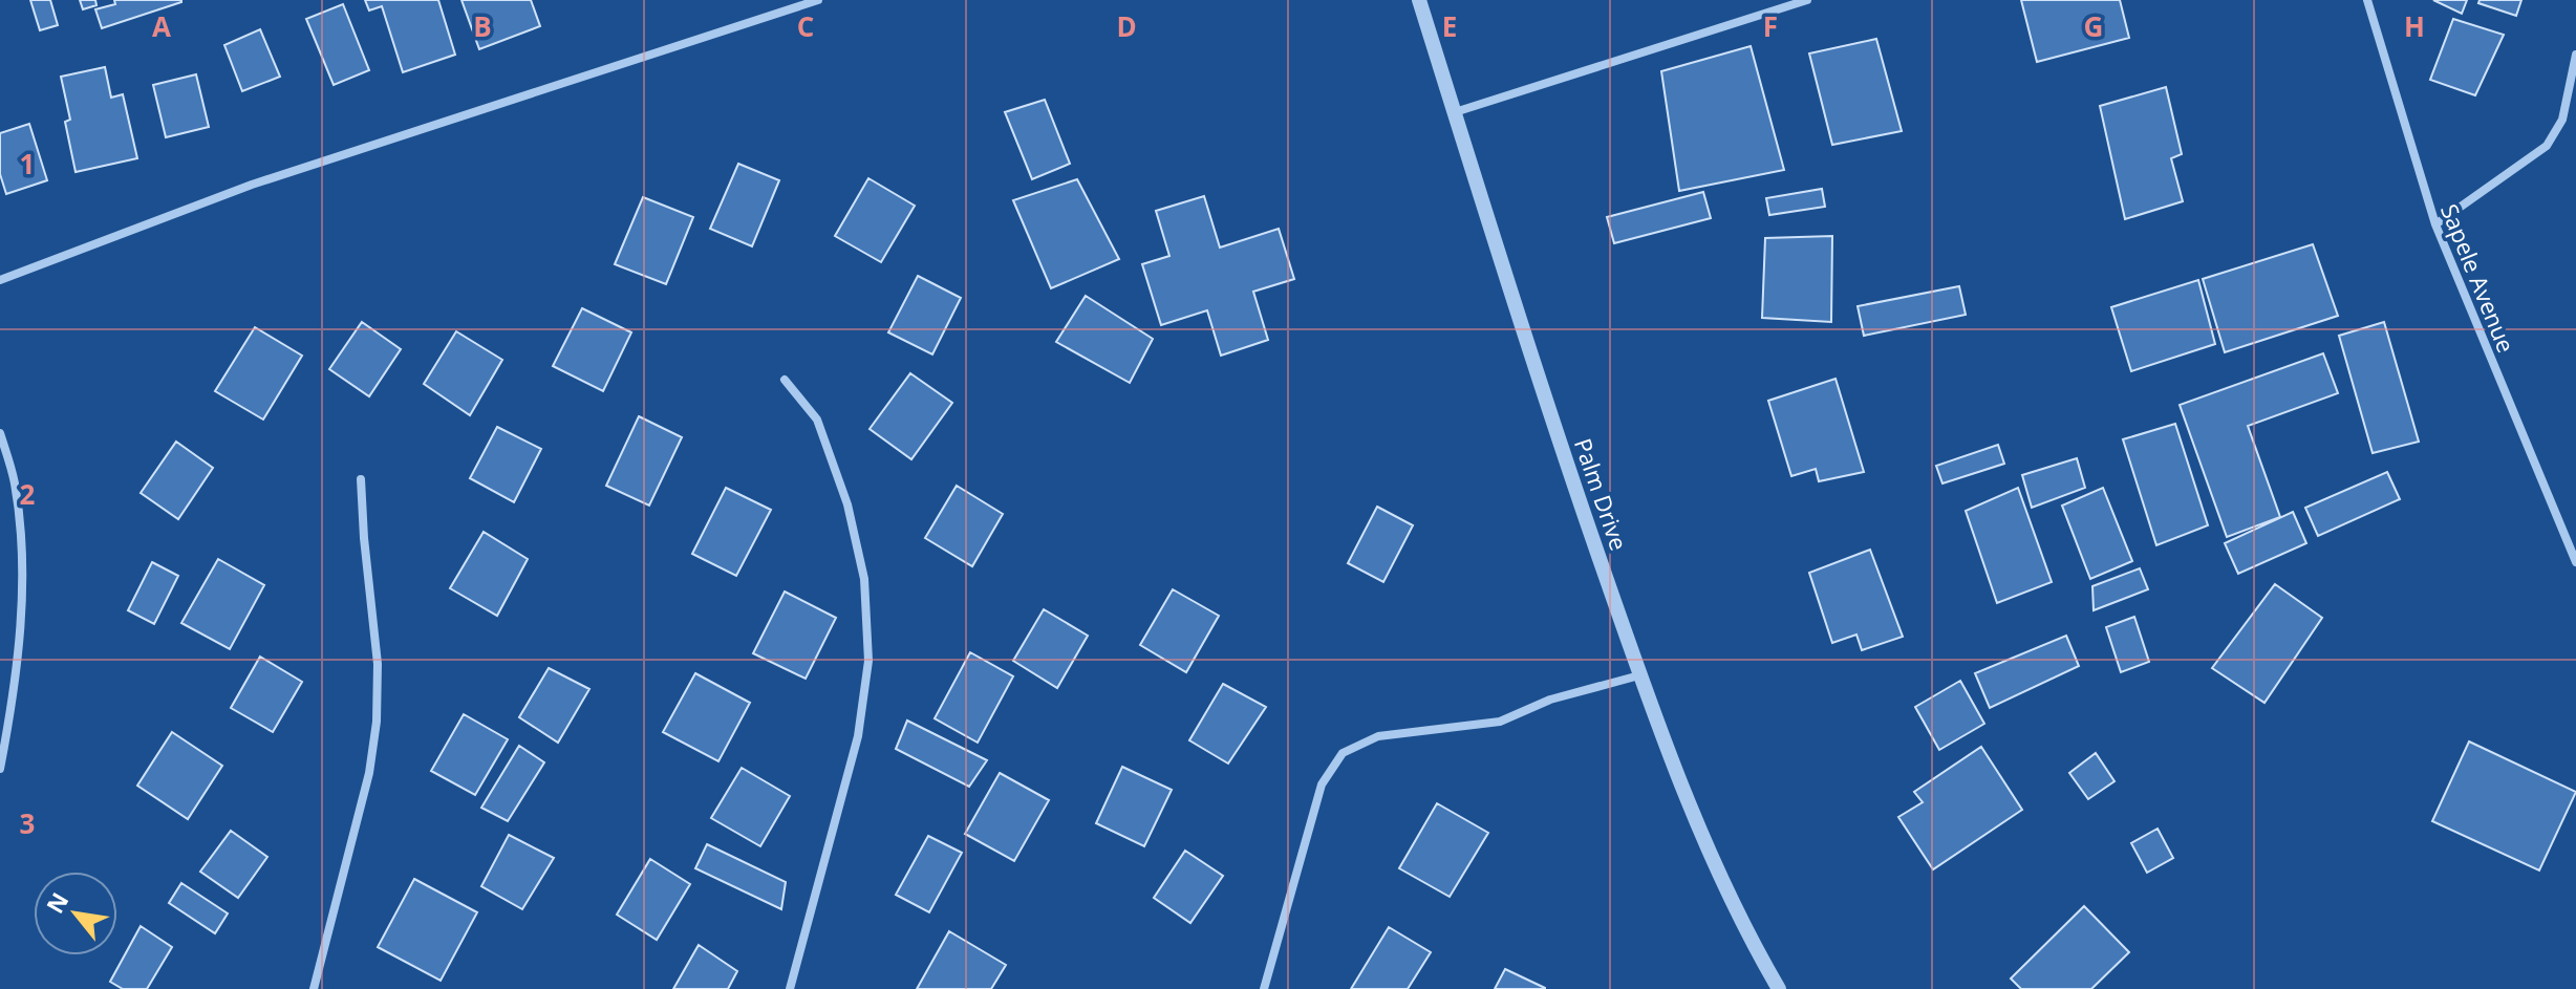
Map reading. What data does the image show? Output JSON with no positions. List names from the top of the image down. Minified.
{"streets":{"street":["Sapele Avenue","Palm Drive"]},"north":"top left","grid":{"columns":["A","B","C","D","E","F","G","H"],"rows":["1","2","3"]}}
